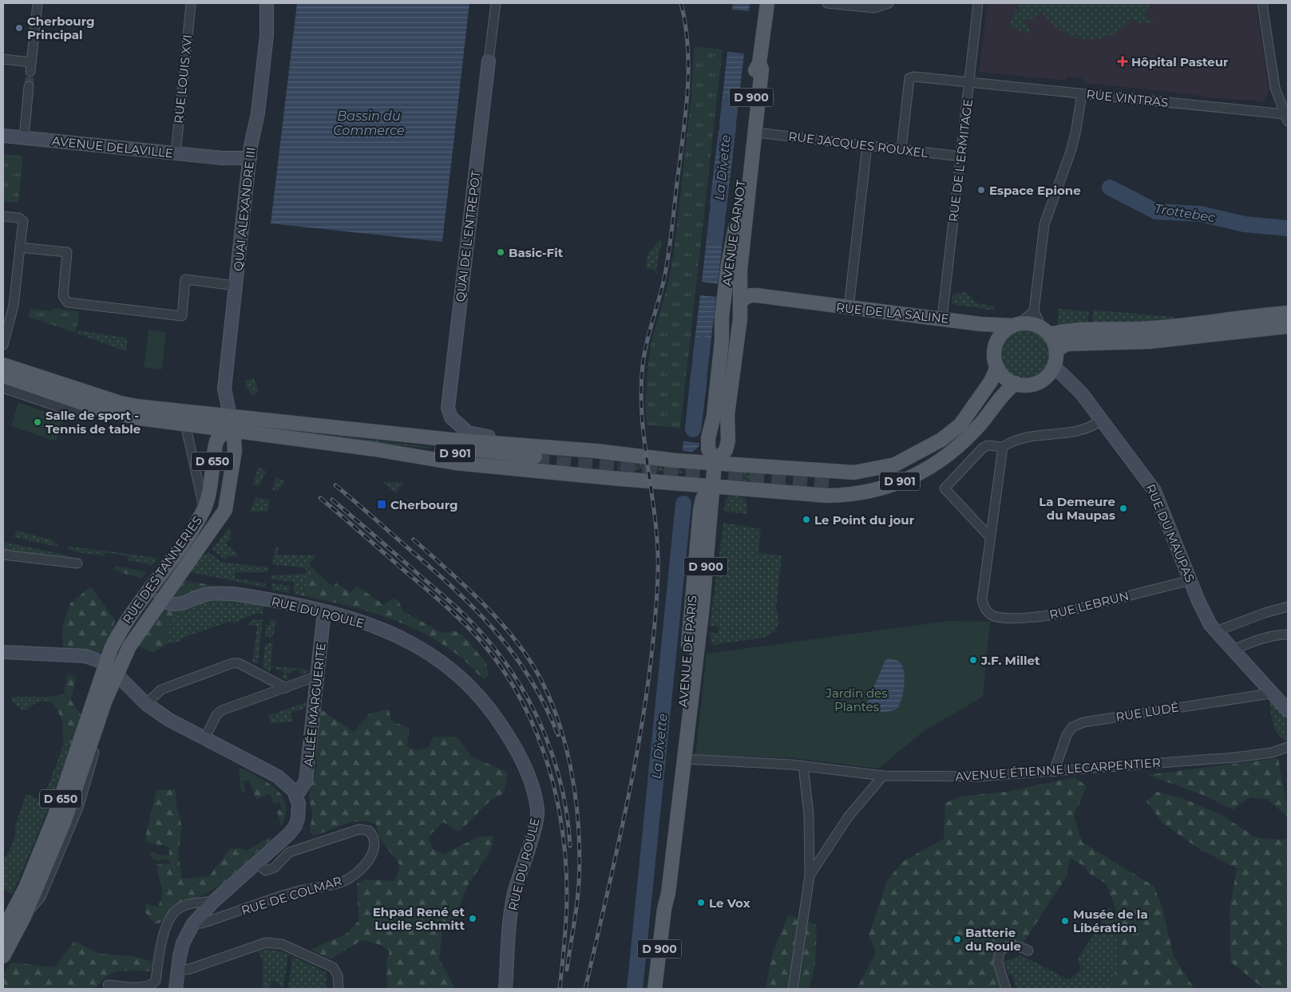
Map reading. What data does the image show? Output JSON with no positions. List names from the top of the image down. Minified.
{"streets":{"main road":["D 900","AVENUE CARNOT","RUE DE LA SALINE","D 901","D 650","RUE DES TANNERIES","AVENUE DE PARIS"],"street":["RUE LOUIS XVI","RUE VINTRAS","RUE JACQUES ROUXEL","AVENUE DELAVILLE","RUE DE L'ERMITAGE","QUAI ALEXANDRE III","QUAI DE L'ENTREPOT","RUE DU MAUPAS","RUE LEBRUN","RUE DU ROULE","ALLÉE MARGUERITE","RUE LUDÉ","AVENUE ÉTIENNE LECARPENTIER","RUE DE COLMAR"]},"crossings":[["RUE LOUIS XVI","AVENUE DELAVILLE"],["D 900","RUE JACQUES ROUXEL"],["D 900","AVENUE CARNOT"],["D 900","RUE DE LA SALINE"],["D 900","D 901"],["D 900","AVENUE DE PARIS"],["RUE VINTRAS","RUE JACQUES ROUXEL"],["RUE VINTRAS","RUE DE L'ERMITAGE"],["RUE JACQUES ROUXEL","RUE DE L'ERMITAGE"],["AVENUE DELAVILLE","QUAI ALEXANDRE III"],["RUE DE L'ERMITAGE","RUE DE LA SALINE"],["QUAI ALEXANDRE III","D 901"],["QUAI ALEXANDRE III","D 650"],["AVENUE CARNOT","RUE DE LA SALINE"],["AVENUE CARNOT","D 901"],["AVENUE CARNOT","AVENUE DE PARIS"],["QUAI DE L'ENTREPOT","D 901"],["RUE DE LA SALINE","D 901"],["RUE DE LA SALINE","RUE DU MAUPAS"],["D 901","D 650"],["D 901","RUE DU MAUPAS"],["D 901","RUE DES TANNERIES"],["D 901","AVENUE DE PARIS"],["D 650","RUE DES TANNERIES"],["RUE DU MAUPAS","RUE LEBRUN"],["RUE DU MAUPAS","RUE LUDÉ"],["RUE DES TANNERIES","RUE DU ROULE"],["RUE DU ROULE","ALLÉE MARGUERITE"],["AVENUE DE PARIS","AVENUE ÉTIENNE LECARPENTIER"],["RUE LUDÉ","AVENUE ÉTIENNE LECARPENTIER"]],"water":["Bassin du Commerce","La Divette","Trottebec"],"parks":["Jardin des Plantes"],"places":{"other":["Cherbourg Principal","Espace Epione","Basic-Fit","Salle de sport - Tennis de table","La Demeure du Maupas","Le Point du jour","J.F. Millet","Le Vox","Ehpad René et Lucile Schmitt","Musée de la Libération","Batterie du Roule"],"health":["Hôpital Pasteur"],"transit":["Cherbourg"]}}
